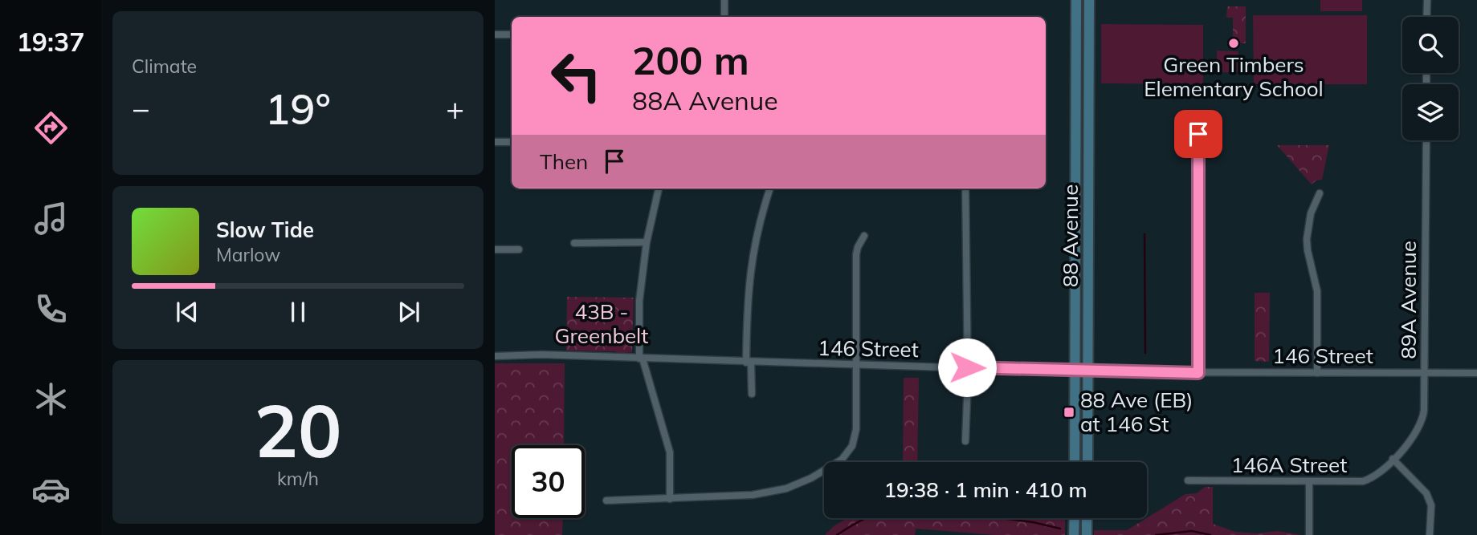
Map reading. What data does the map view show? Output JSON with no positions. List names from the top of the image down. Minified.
{"streets":{"main road":["88 Avenue"],"street":["89A Avenue","146 Street","146A Street"]},"crossings":[["88 Avenue","146 Street"],["89A Avenue","146 Street"],["89A Avenue","146A Street"]],"parks":["43B - Greenbelt"],"places":{"other":["Green Timbers Elementary School"],"transit":["88 Ave (EB) at 146 St"]},"page":{"tabs":"19:37","tile":["Climate",["20","km/h"]],"turn":["200 m","88A Avenue"],"heat":["−","19°","+"],"then":"Then","song":["Slow Tide","Marlow"],"limit":"30","trip":"19:38 · 1 min · 410 m"}}
